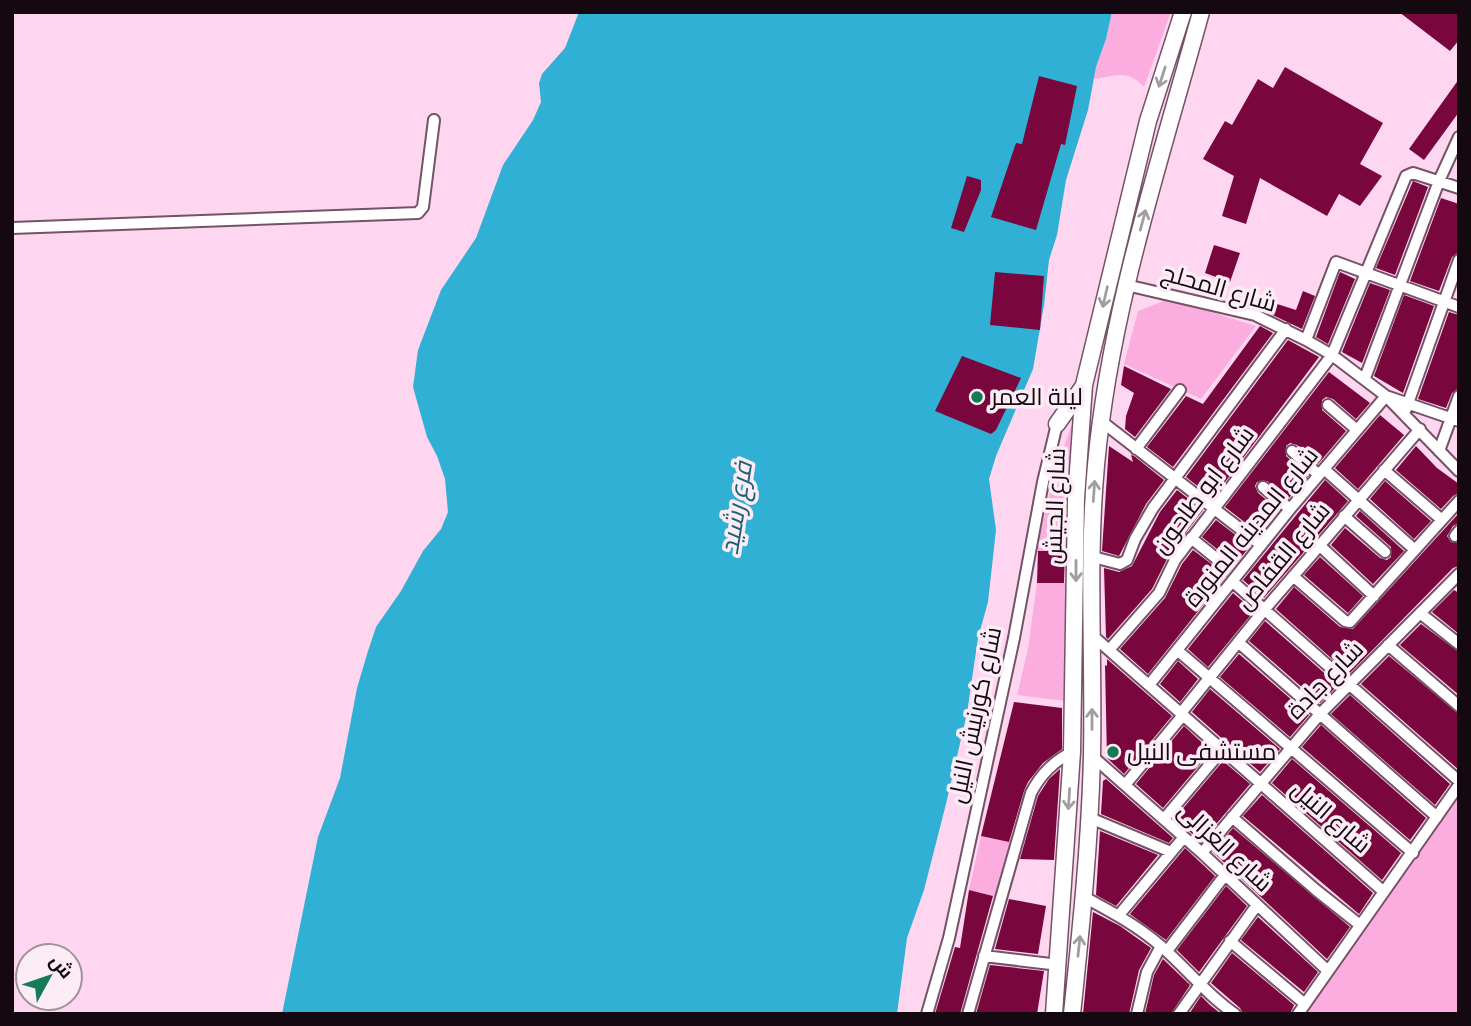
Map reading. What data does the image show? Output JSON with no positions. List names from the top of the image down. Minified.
{"streets":{"main road":["شارع الجيش"],"street":["شارع المحلج","شارع ابو طاحون","شارع المدينه المنورة","شارع القفاص","شارع جادة","شارع كورنيش النيل","شارع النيل","شارع الغزالى"]},"crossings":[["شارع المحلج","شارع ابو طاحون"],["شارع المحلج","شارع الجيش"],["شارع المحلج","شارع المدينه المنورة"],["شارع المحلج","شارع القفاص"],["شارع ابو طاحون","شارع النيل"],["شارع الجيش","شارع النيل"],["شارع الجيش","شارع الغزالى"],["شارع المدينه المنورة","شارع النيل"],["شارع القفاص","شارع النيل"],["شارع القفاص","شارع الغزالى"],["شارع جادة","شارع النيل"],["شارع جادة","شارع الغزالى"]],"water":["فرع رشيد"],"places":["ليلة العمر","مستشفى النيل"],"north":"top right"}
